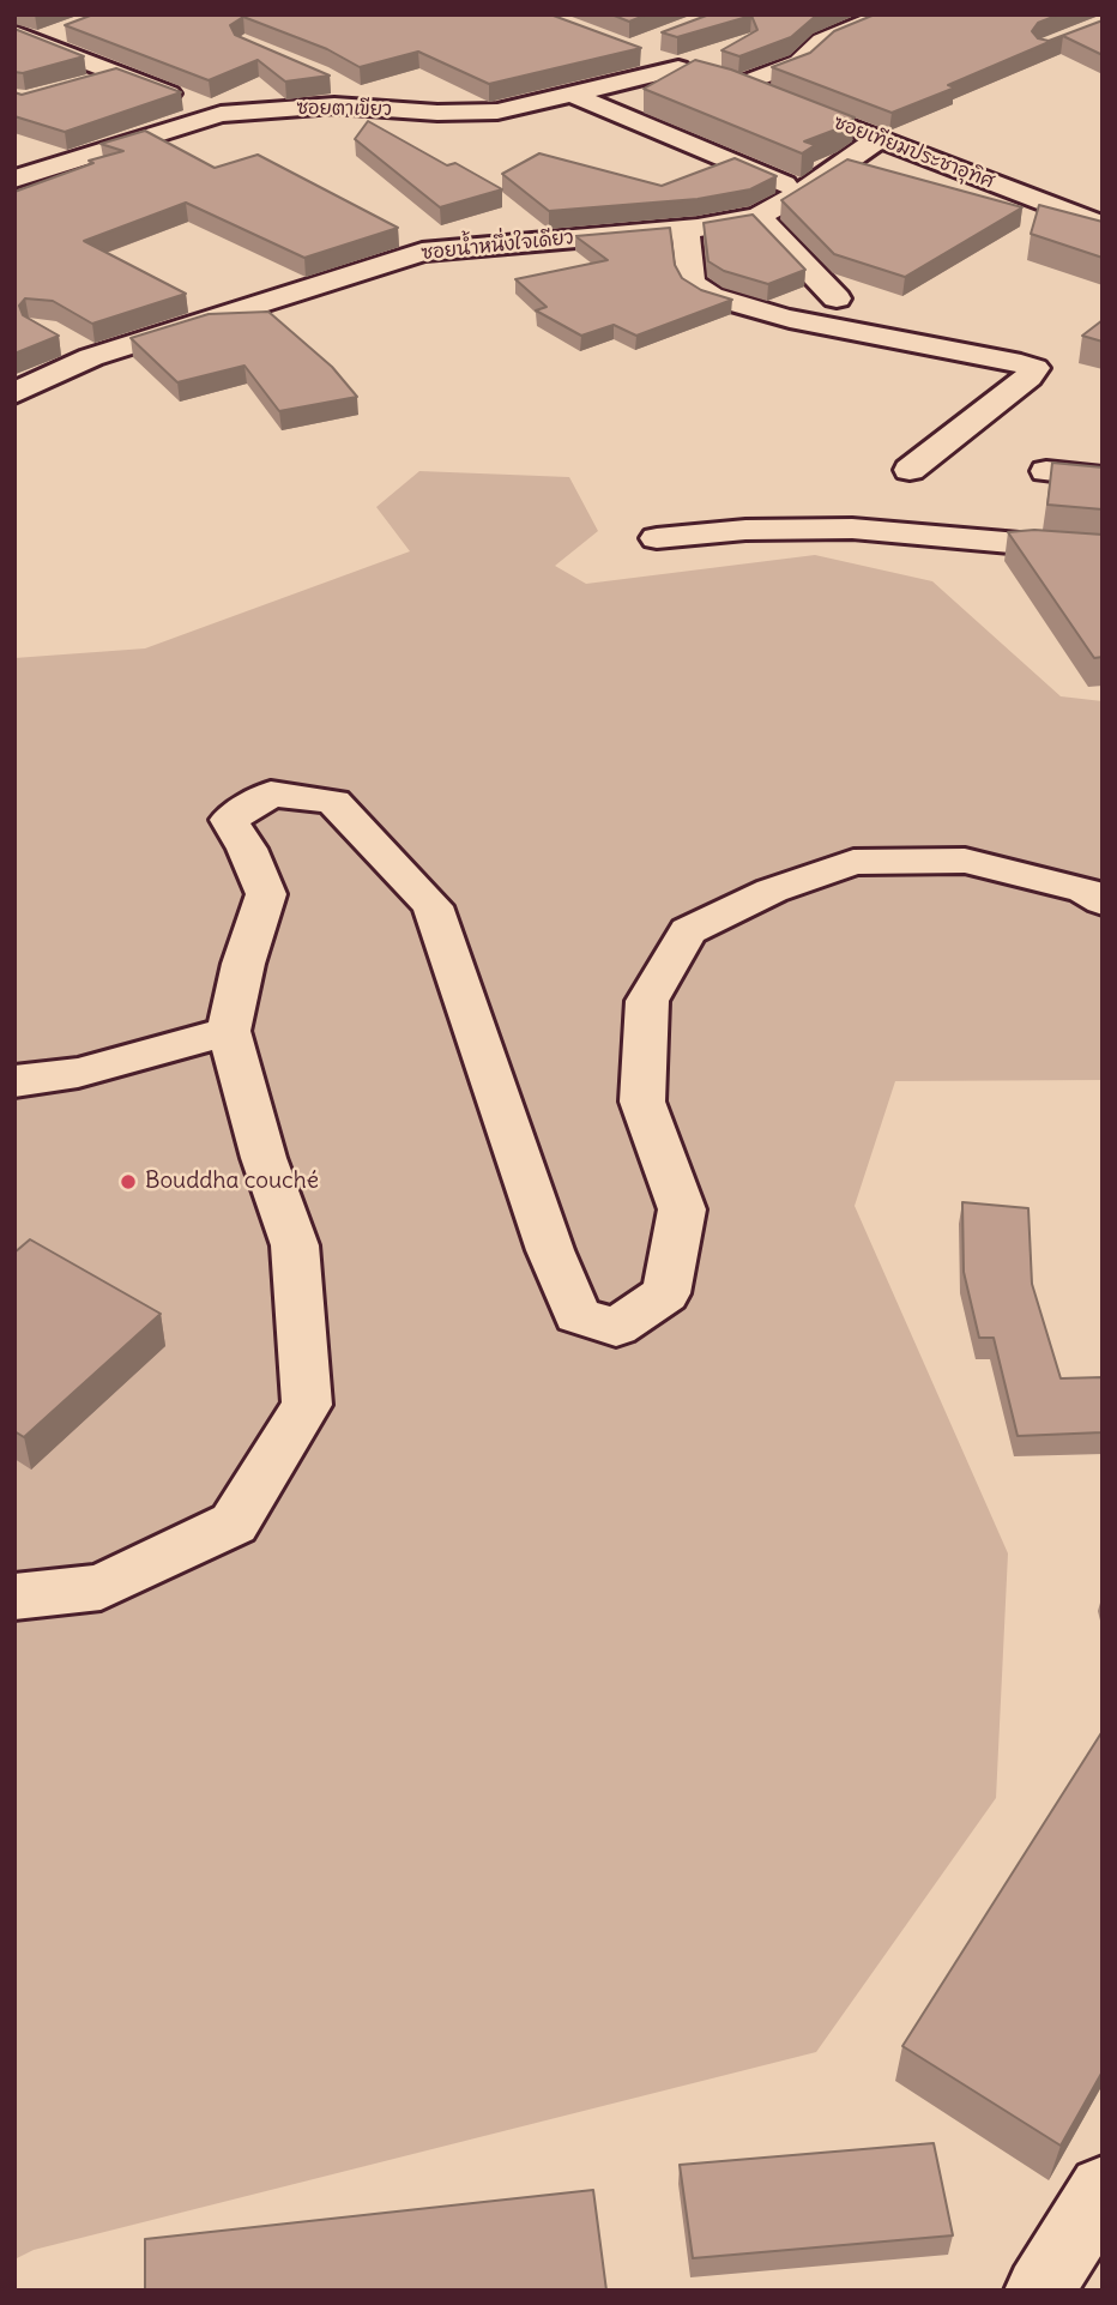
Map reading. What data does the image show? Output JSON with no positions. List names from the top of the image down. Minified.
{"streets":{"street":["ซอยตาเขียว","ซอยเทียมประชาอุทิศ","ซอยน้ำหนึ่งใจเดียว"]},"crossings":[["ซอยเทียมประชาอุทิศ","ซอยน้ำหนึ่งใจเดียว"]],"places":["Bouddha couché"]}
